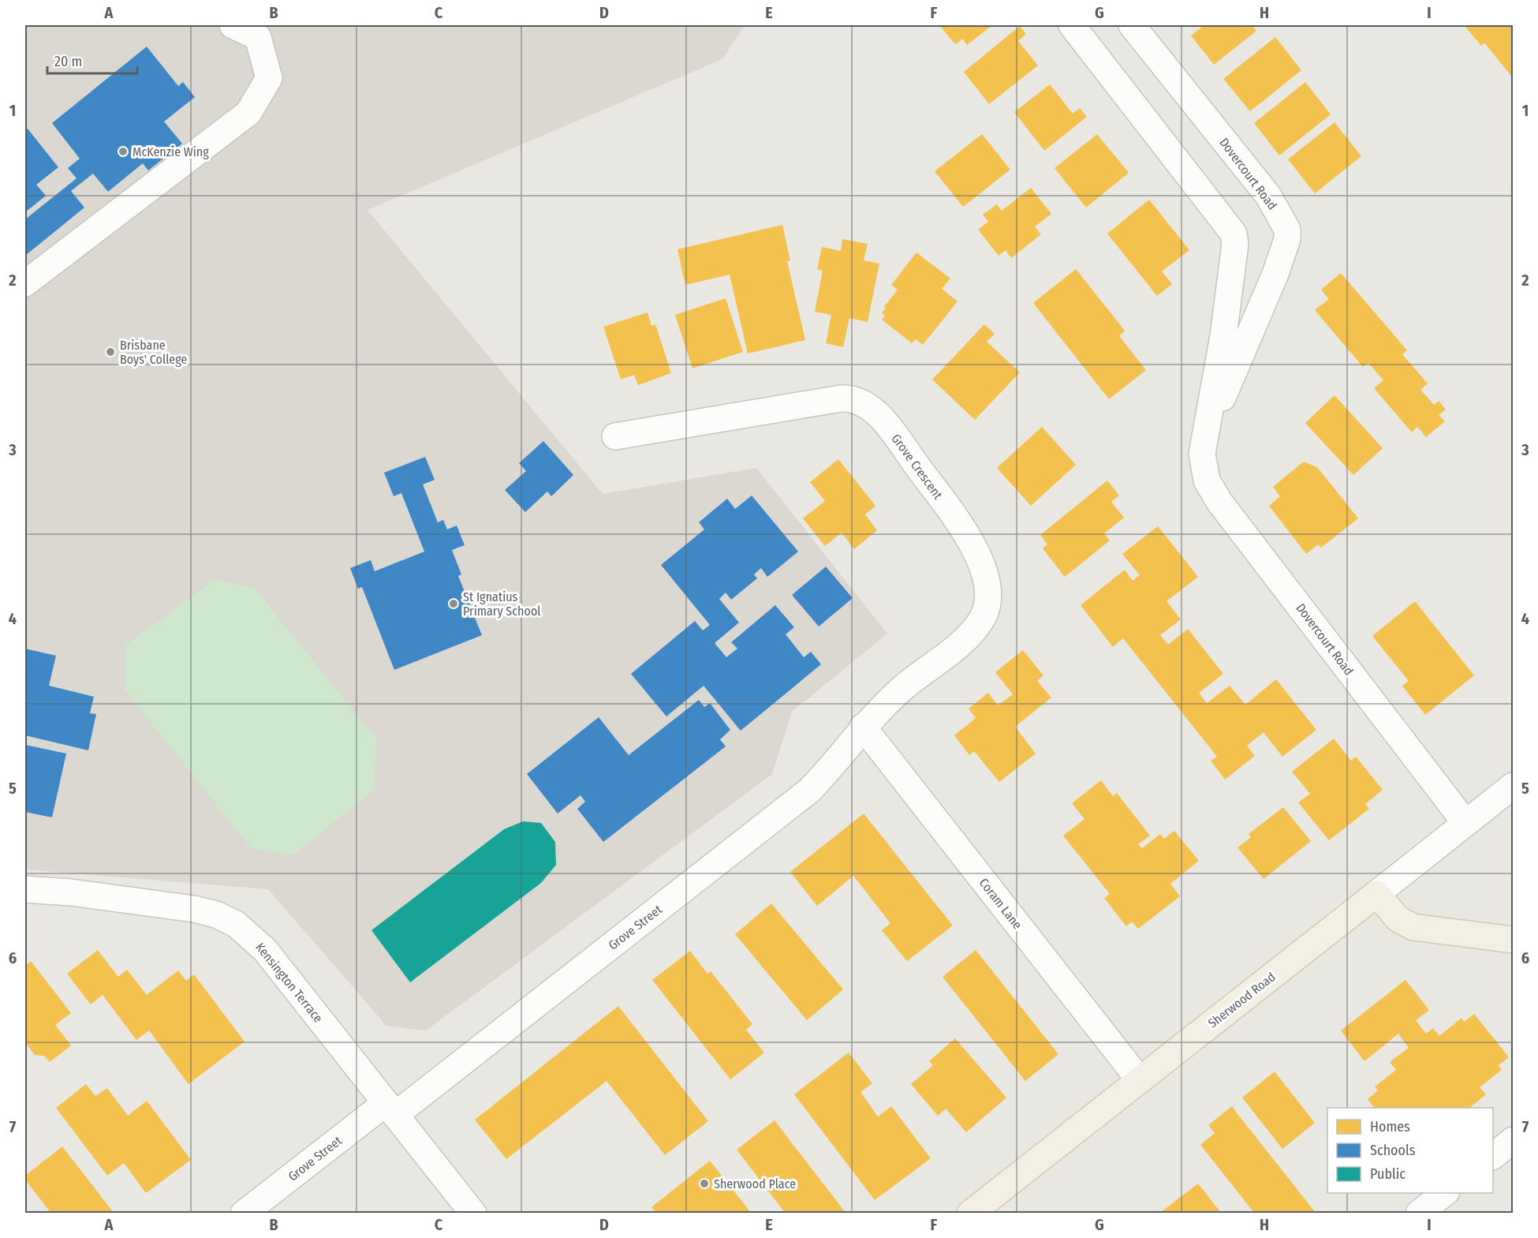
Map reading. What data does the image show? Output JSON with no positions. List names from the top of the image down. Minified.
{"streets":{"main road":["Sherwood Road"],"street":["Dovercourt Road","Grove Crescent","Coram Lane","Grove Street","Kensington Terrace"]},"crossings":[["Dovercourt Road","Sherwood Road"],["Grove Crescent","Coram Lane"],["Grove Crescent","Grove Street"],["Coram Lane","Grove Street"],["Coram Lane","Sherwood Road"],["Grove Street","Kensington Terrace"]],"places":["McKenzie Wing","Brisbane Boys' College","St Ignatius Primary School","Sherwood Place"],"legend":["Homes","Schools","Public"],"scale_bar":"20 m","grid":{"columns":["A","B","C","D","E","F","G","H","I"],"rows":["1","2","3","4","5","6","7"]}}
